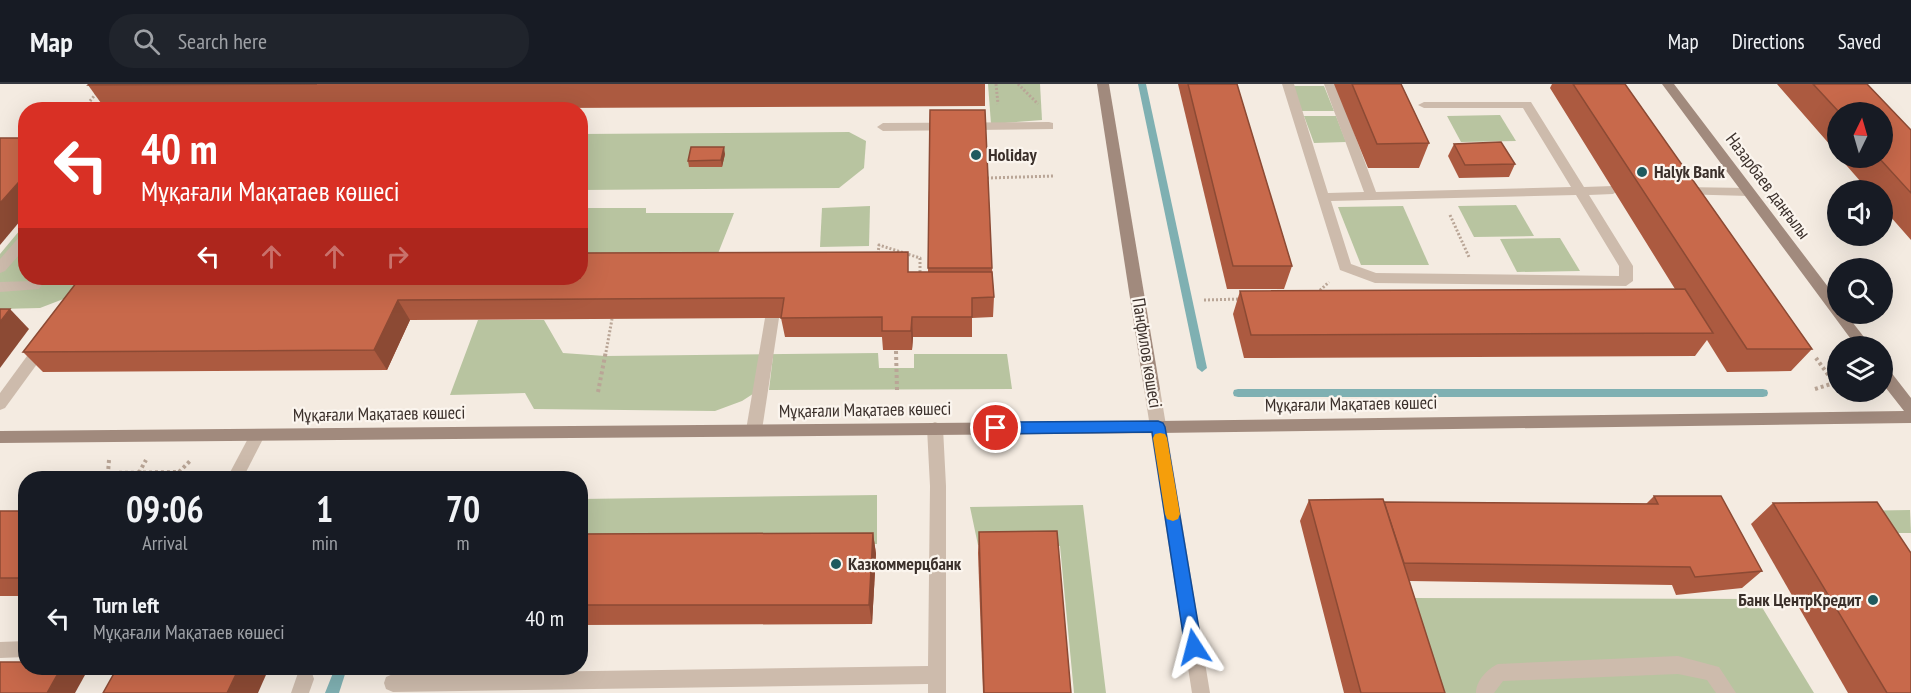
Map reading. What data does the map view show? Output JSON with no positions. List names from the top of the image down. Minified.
{"streets":{"main road":["Назарбаев даңғылы","Панфилов көшесі","Мұқағали Мақатаев көшесі"]},"crossings":[["Панфилов көшесі","Мұқағали Мақатаев көшесі"]],"places":["Holiday","Halyk Bank","Казкоммерцбанк","Банк ЦентрКредит"],"north":"top","page":{"header":"Map","search":"Search here","nav":["Map","Directions","Saved"],"turn":["40 m","Мұқағали Мақатаев көшесі"],"eta":["09:06","Arrival","1","min","70","m"],"list":[{"name":"Turn left","note":"Мұқағали Мақатаев көшесі","value":"40 m"}]}}
